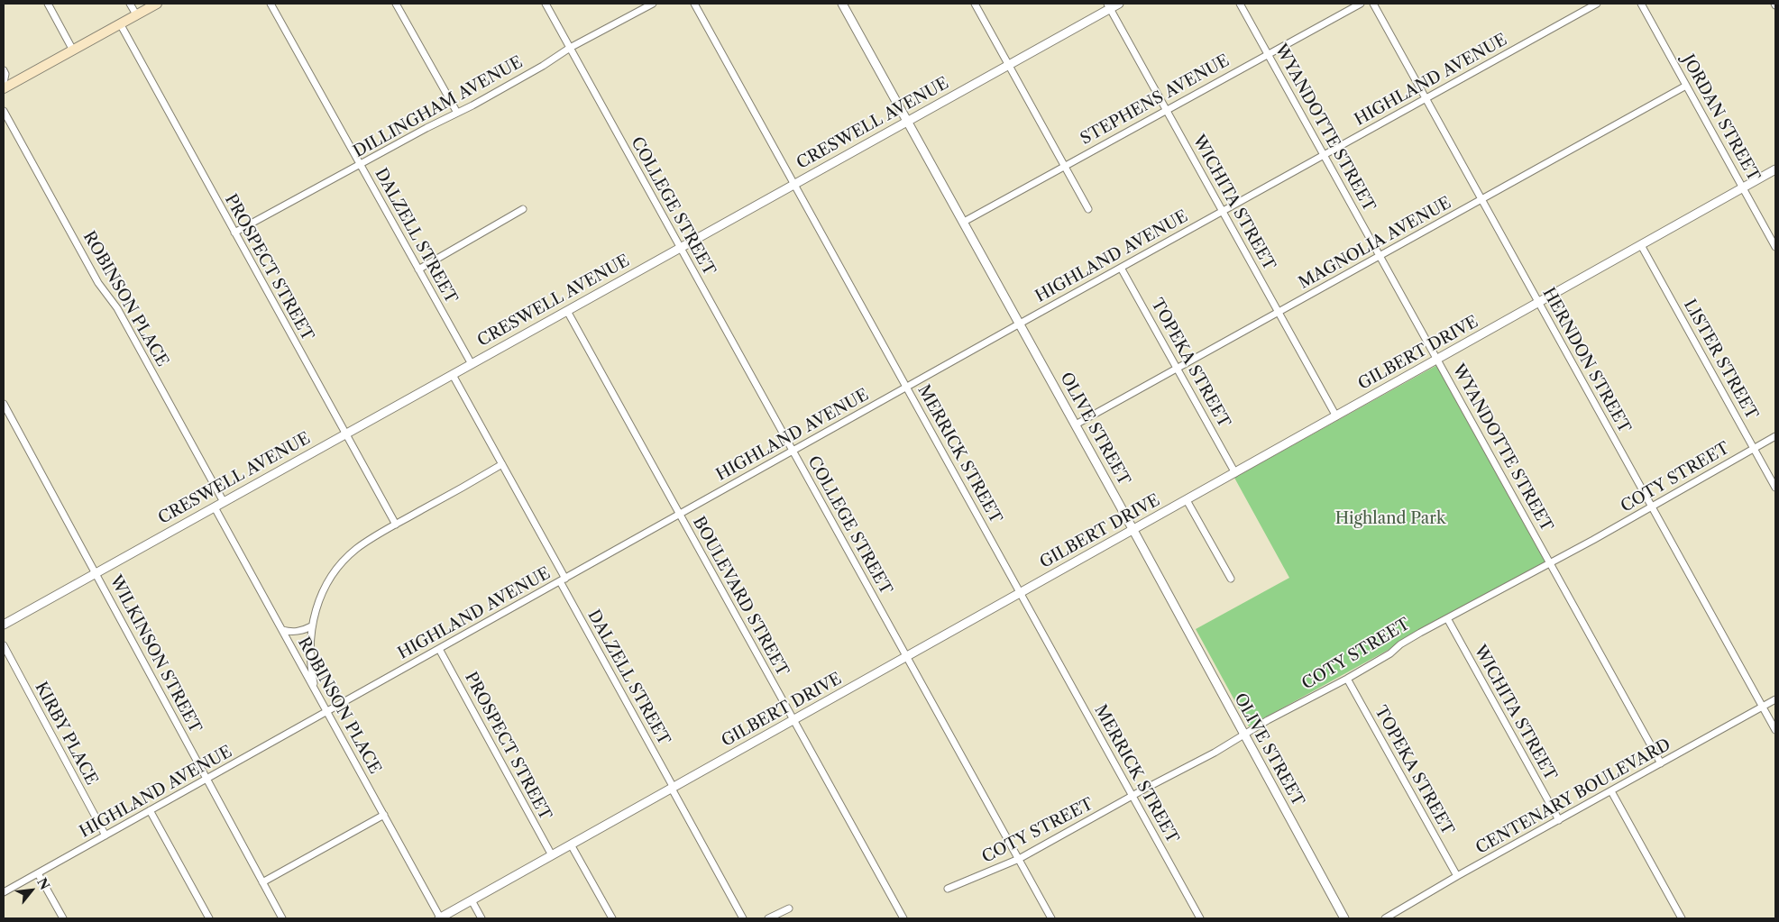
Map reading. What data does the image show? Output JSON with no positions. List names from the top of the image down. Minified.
{"streets":{"street":["HIGHLAND AVENUE","STEPHENS AVENUE","DILLINGHAM AVENUE","JORDAN STREET","CRESWELL AVENUE","WYANDOTTE STREET","WICHITA STREET","COLLEGE STREET","DALZELL STREET","MAGNOLIA AVENUE","PROSPECT STREET","ROBINSON PLACE","GILBERT DRIVE","LISTER STREET","HERNDON STREET","TOPEKA STREET","OLIVE STREET","MERRICK STREET","COTY STREET","BOULEVARD STREET","WILKINSON STREET","KIRBY PLACE","CENTENARY BOULEVARD"]},"crossings":[["HIGHLAND AVENUE","WYANDOTTE STREET"],["HIGHLAND AVENUE","WICHITA STREET"],["HIGHLAND AVENUE","COLLEGE STREET"],["HIGHLAND AVENUE","DALZELL STREET"],["HIGHLAND AVENUE","PROSPECT STREET"],["HIGHLAND AVENUE","ROBINSON PLACE"],["HIGHLAND AVENUE","HERNDON STREET"],["HIGHLAND AVENUE","TOPEKA STREET"],["HIGHLAND AVENUE","OLIVE STREET"],["HIGHLAND AVENUE","MERRICK STREET"],["HIGHLAND AVENUE","BOULEVARD STREET"],["HIGHLAND AVENUE","WILKINSON STREET"],["HIGHLAND AVENUE","KIRBY PLACE"],["STEPHENS AVENUE","WYANDOTTE STREET"],["STEPHENS AVENUE","WICHITA STREET"],["STEPHENS AVENUE","OLIVE STREET"],["DILLINGHAM AVENUE","COLLEGE STREET"],["DILLINGHAM AVENUE","DALZELL STREET"],["DILLINGHAM AVENUE","PROSPECT STREET"],["JORDAN STREET","MAGNOLIA AVENUE"],["JORDAN STREET","GILBERT DRIVE"],["CRESWELL AVENUE","WICHITA STREET"],["CRESWELL AVENUE","COLLEGE STREET"],["CRESWELL AVENUE","DALZELL STREET"],["CRESWELL AVENUE","PROSPECT STREET"],["CRESWELL AVENUE","ROBINSON PLACE"],["CRESWELL AVENUE","OLIVE STREET"],["CRESWELL AVENUE","MERRICK STREET"],["CRESWELL AVENUE","BOULEVARD STREET"],["CRESWELL AVENUE","WILKINSON STREET"],["WYANDOTTE STREET","MAGNOLIA AVENUE"],["WYANDOTTE STREET","GILBERT DRIVE"],["WYANDOTTE STREET","COTY STREET"],["WYANDOTTE STREET","CENTENARY BOULEVARD"],["WICHITA STREET","MAGNOLIA AVENUE"],["WICHITA STREET","GILBERT DRIVE"],["WICHITA STREET","COTY STREET"],["WICHITA STREET","CENTENARY BOULEVARD"],["COLLEGE STREET","GILBERT DRIVE"],["COLLEGE STREET","COTY STREET"],["DALZELL STREET","GILBERT DRIVE"],["MAGNOLIA AVENUE","HERNDON STREET"],["MAGNOLIA AVENUE","TOPEKA STREET"],["MAGNOLIA AVENUE","OLIVE STREET"],["PROSPECT STREET","GILBERT DRIVE"],["ROBINSON PLACE","GILBERT DRIVE"],["GILBERT DRIVE","LISTER STREET"],["GILBERT DRIVE","HERNDON STREET"],["GILBERT DRIVE","TOPEKA STREET"],["GILBERT DRIVE","OLIVE STREET"],["GILBERT DRIVE","MERRICK STREET"],["GILBERT DRIVE","BOULEVARD STREET"],["LISTER STREET","COTY STREET"],["HERNDON STREET","COTY STREET"],["HERNDON STREET","CENTENARY BOULEVARD"],["TOPEKA STREET","COTY STREET"],["TOPEKA STREET","CENTENARY BOULEVARD"],["OLIVE STREET","COTY STREET"],["MERRICK STREET","COTY STREET"]],"parks":["Highland Park"],"north":"top right"}
